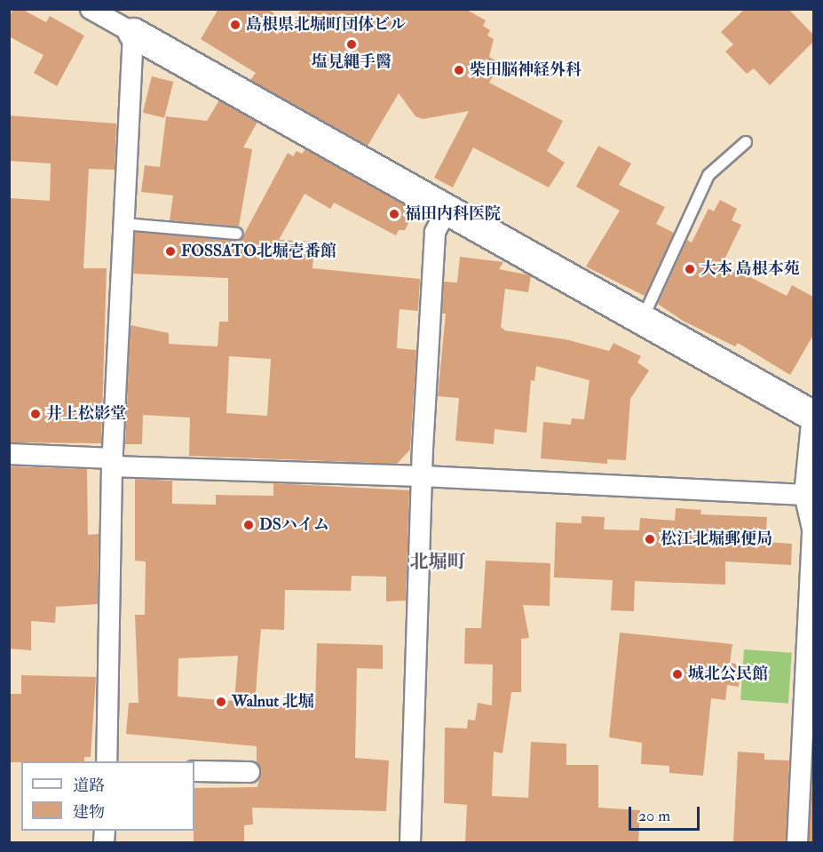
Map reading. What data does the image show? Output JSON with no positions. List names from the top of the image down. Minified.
{"districts":["北堀町"],"places":["島根県北堀町団体ビル","塩見縄手醫","柴田脳神経外科","福田内科医院","FOSSATO北堀壱番館","大本 島根本苑","井上松影堂","DSハイム","松江北堀郵便局","城北公民館","Walnut 北堀"],"legend":["道路","建物"],"scale_bar":"20 m"}
